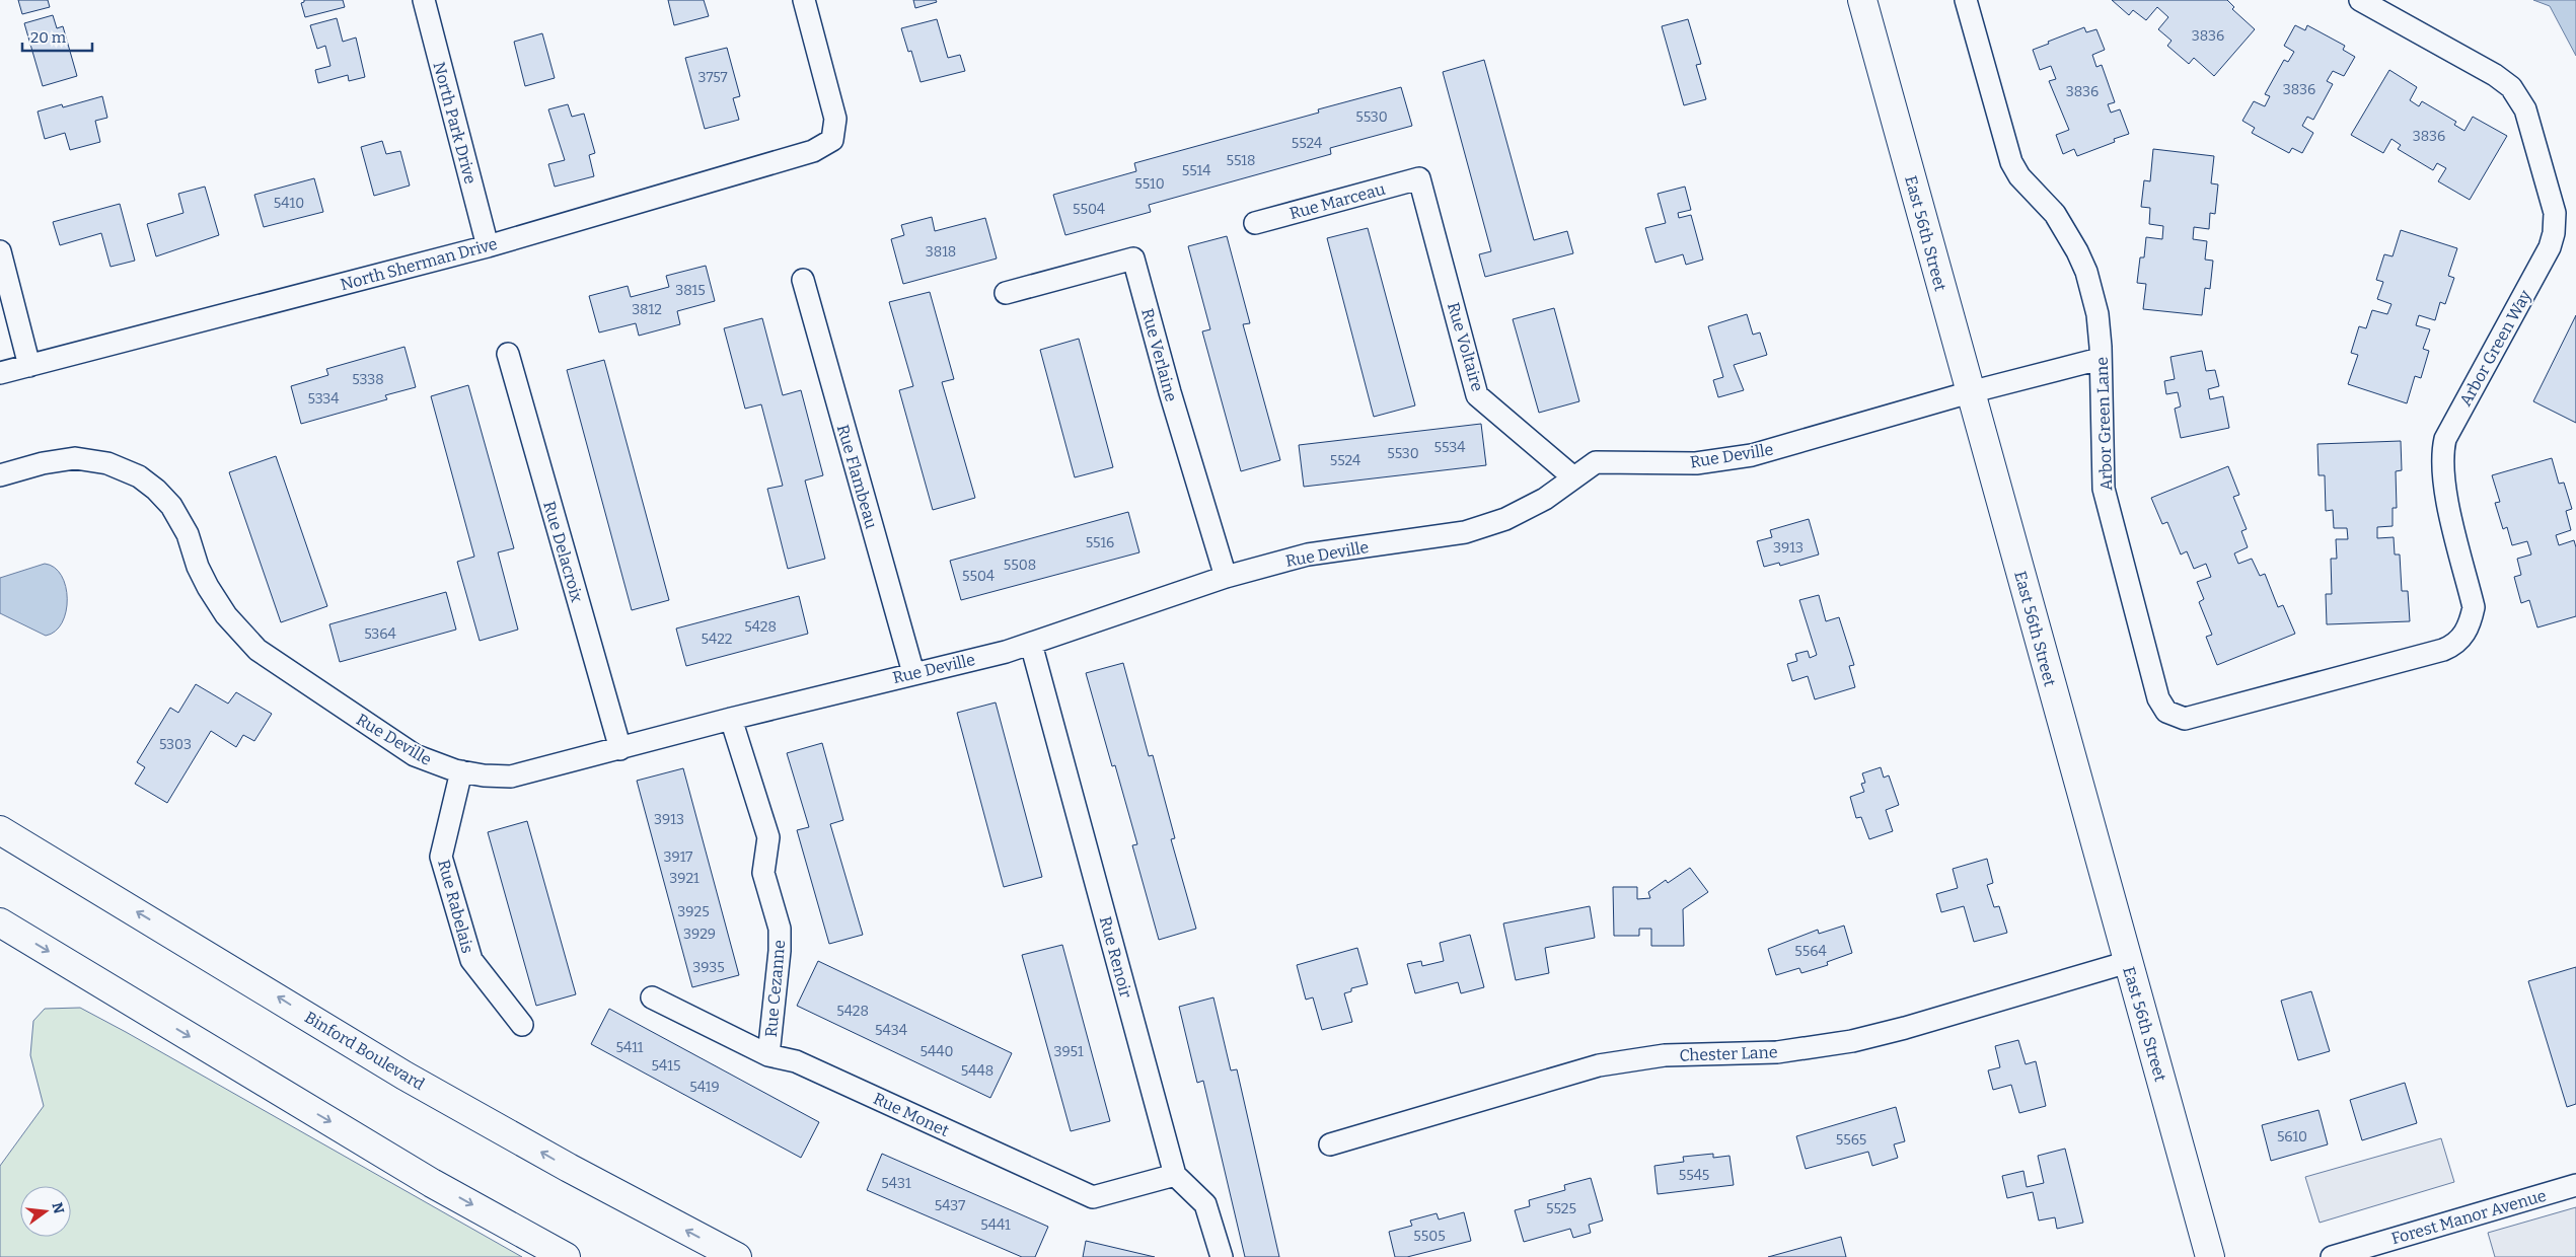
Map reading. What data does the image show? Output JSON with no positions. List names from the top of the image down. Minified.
{"streets":{"main road":["East 56th Street","Binford Boulevard"],"street":["North Park Drive","Rue Marceau","North Sherman Drive","Rue Voltaire","Arbor Green Way","Rue Verlaine","Arbor Green Lane","Rue Deville","Rue Flambeau","Rue Delacroix","Rue Rabelais","Rue Renoir","Rue Cezanne","Chester Lane","Rue Monet","Forest Manor Avenue"]},"crossings":[["North Park Drive","North Sherman Drive"],["Rue Marceau","Rue Voltaire"],["East 56th Street","Rue Deville"],["East 56th Street","Chester Lane"],["Rue Voltaire","Rue Deville"],["Arbor Green Way","Arbor Green Lane"],["Rue Verlaine","Rue Deville"],["Arbor Green Lane","Rue Deville"],["Rue Deville","Rue Flambeau"],["Rue Deville","Rue Delacroix"],["Rue Deville","Rue Rabelais"],["Rue Deville","Rue Renoir"],["Rue Deville","Rue Cezanne"],["Rue Renoir","Rue Monet"],["Rue Cezanne","Rue Monet"]],"house_numbers":["3836","3757","3836","3836","5530","3836","5524","5518","5514","5510","5410","5504","3818","3815","3812","5338","5334","5534","5530","5524","5516","3913","5508","5504","5428","5364","5422","5303","3913","3917","3921","3925","3929","5564","3935","5428","5434","5411","5440","3951","5415","5448","5419","5610","5565","5545","5431","5437","5525","5441","5505"],"scale_bar":"20 m","north":"right"}
